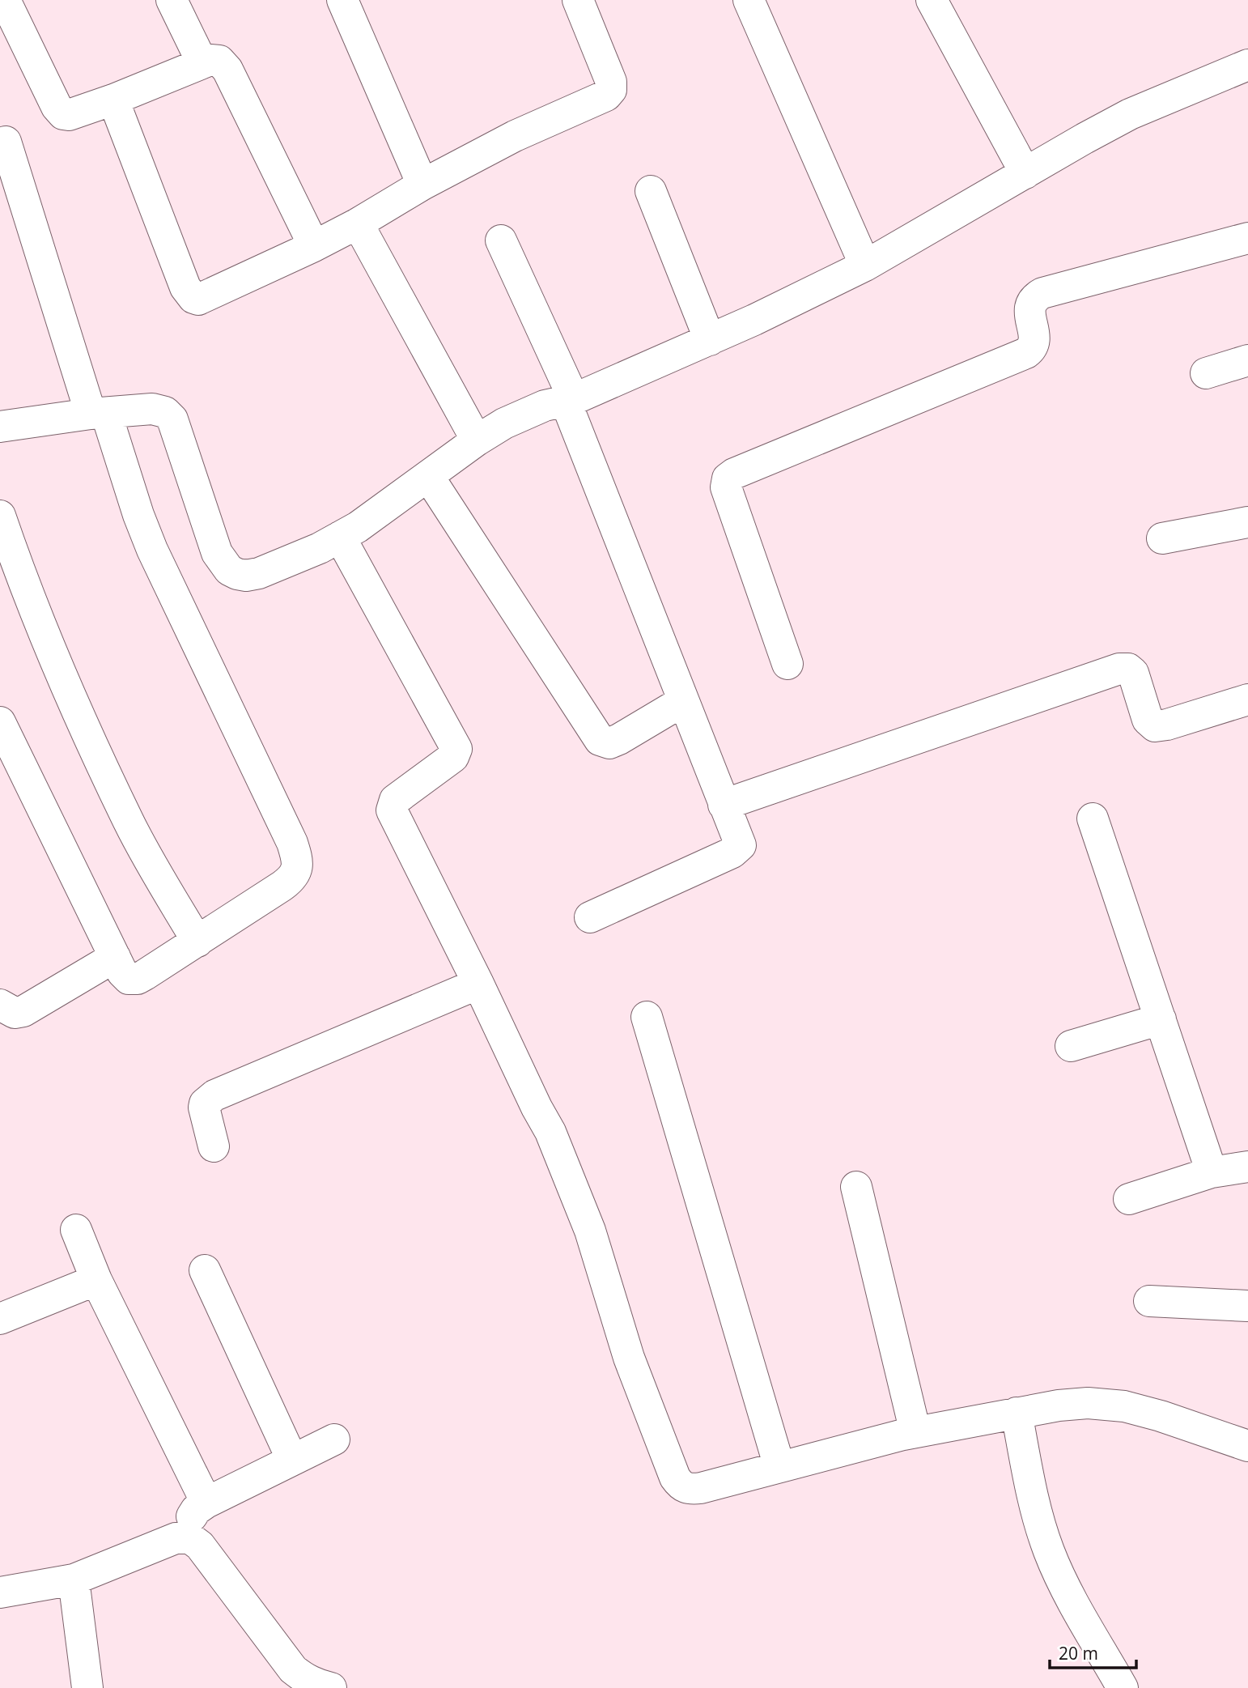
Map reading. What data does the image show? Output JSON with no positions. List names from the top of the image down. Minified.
{"scale_bar":"20 m"}
